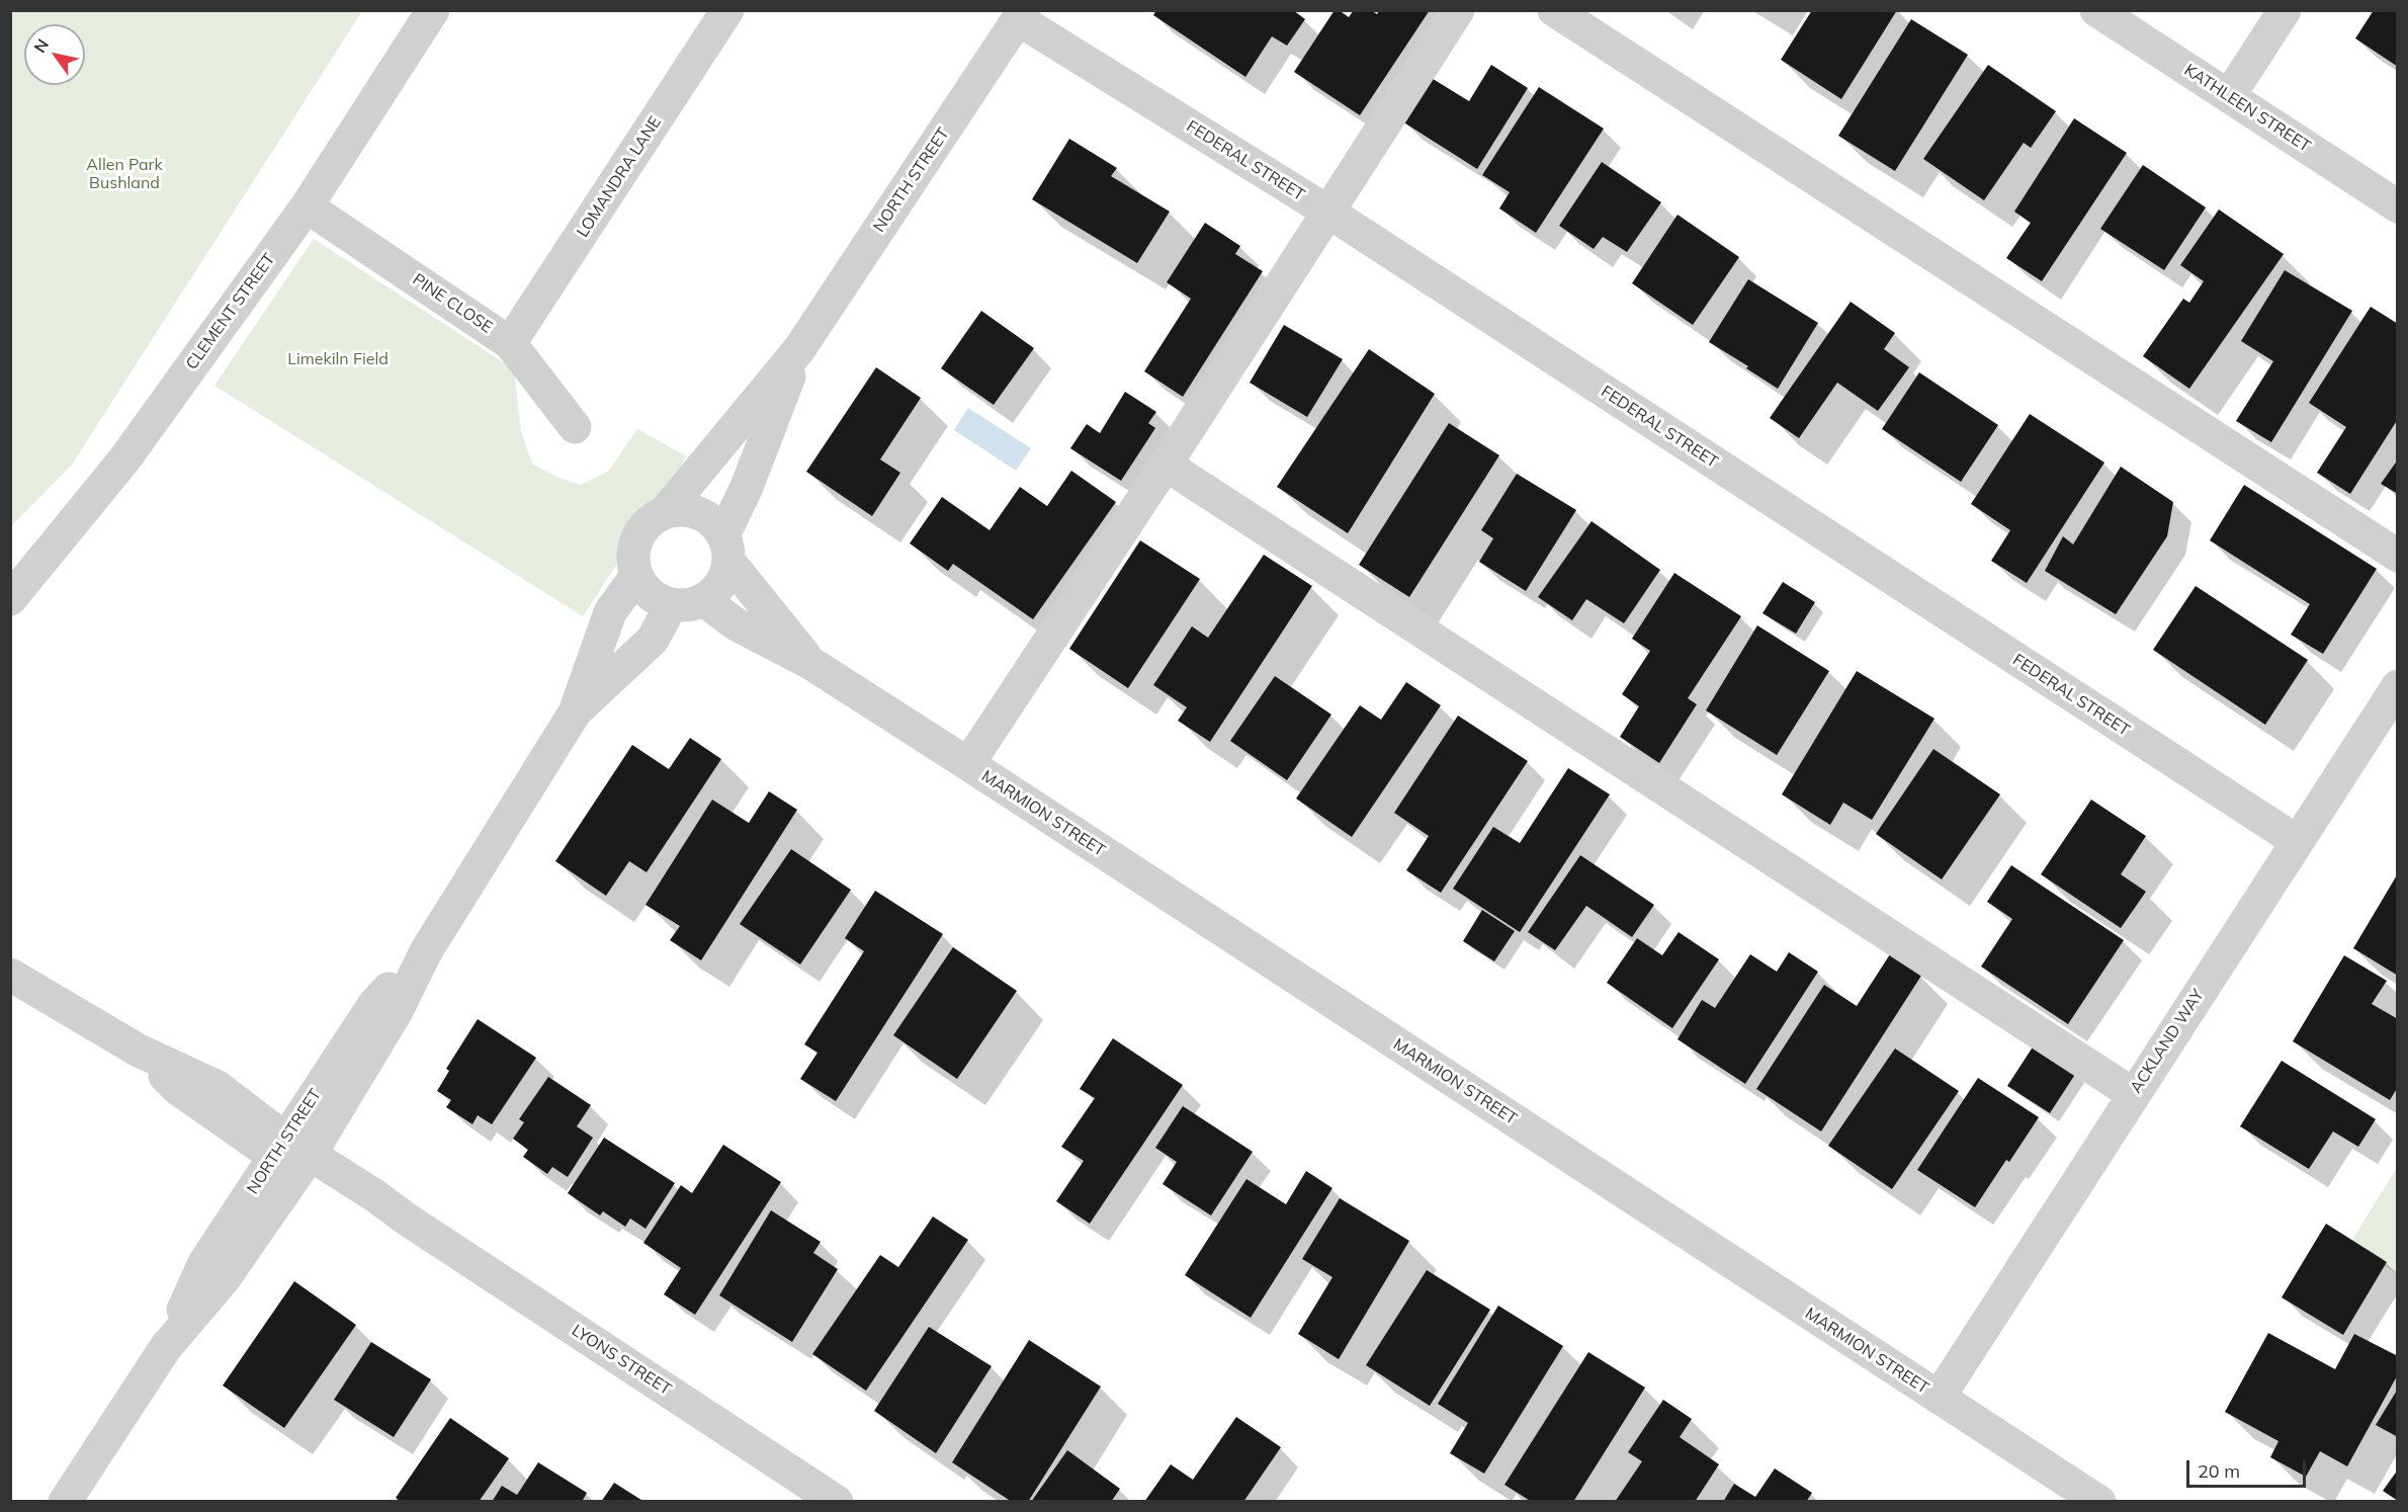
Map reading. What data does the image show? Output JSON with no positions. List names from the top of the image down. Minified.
{"streets":{"street":["KATHLEEN STREET","FEDERAL STREET","LOMANDRA LANE","NORTH STREET","PINE CLOSE","CLEMENT STREET","MARMION STREET","ACKLAND WAY","LYONS STREET"]},"crossings":[["FEDERAL STREET","NORTH STREET"],["FEDERAL STREET","ACKLAND WAY"],["LOMANDRA LANE","PINE CLOSE"],["NORTH STREET","MARMION STREET"],["NORTH STREET","LYONS STREET"],["PINE CLOSE","CLEMENT STREET"],["MARMION STREET","ACKLAND WAY"]],"parks":["Allen Park Bushland","Limekiln Field"],"scale_bar":"20 m","north":"top left"}
